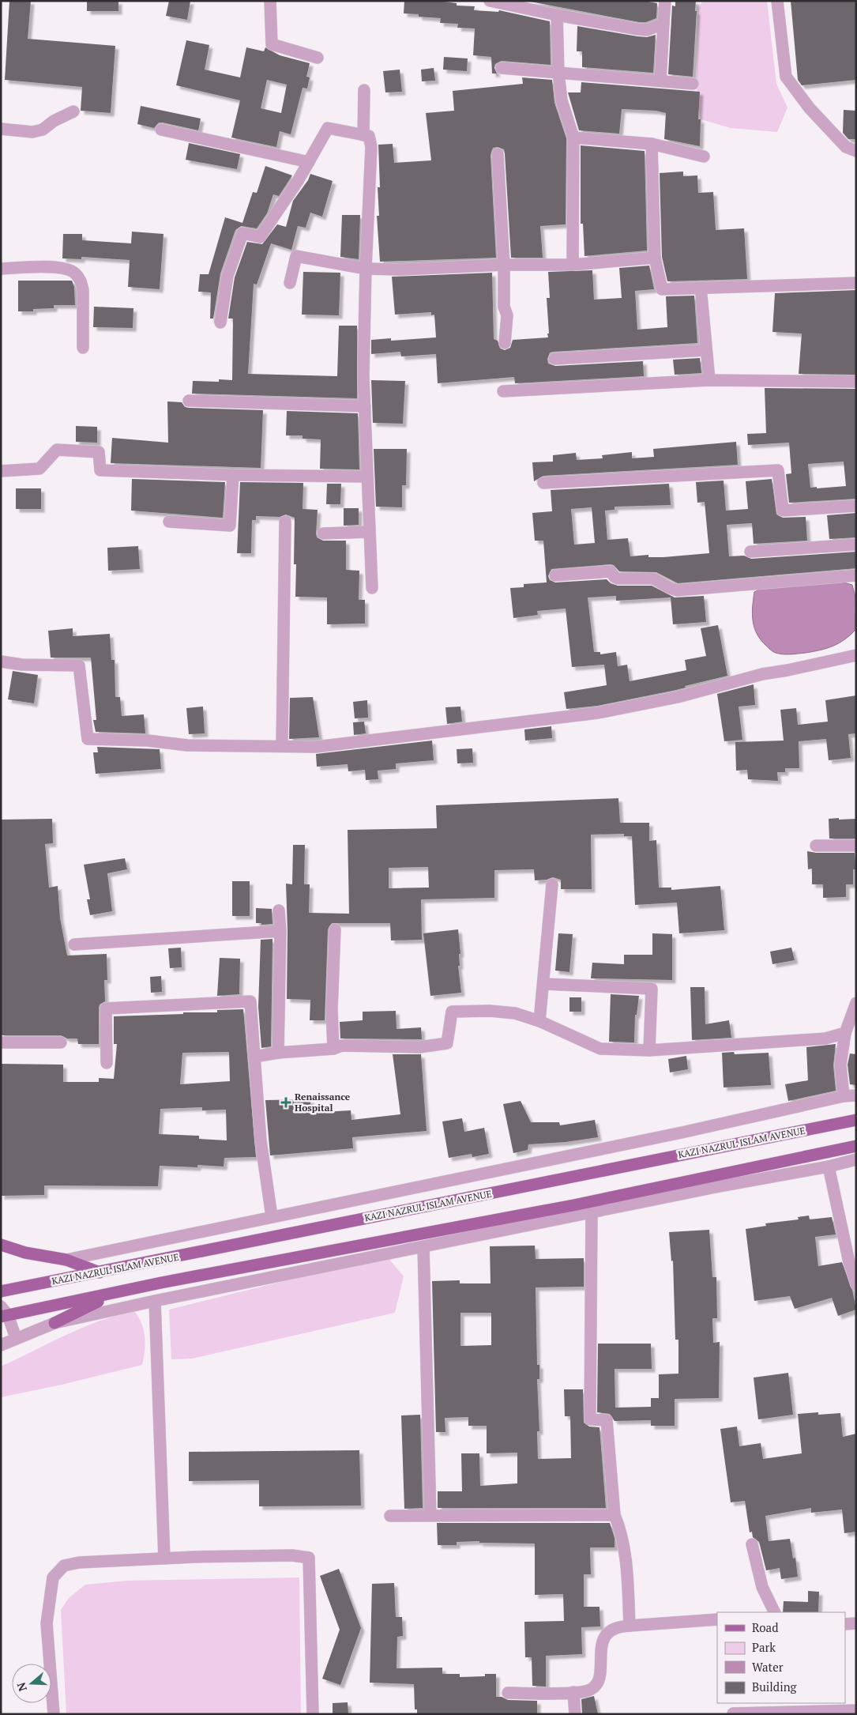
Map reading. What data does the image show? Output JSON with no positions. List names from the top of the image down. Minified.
{"streets":{"main road":["KAZI NAZRUL ISLAM AVENUE"]},"places":{"health":["Renaissance Hospital"]},"legend":["Road","Park","Water","Building"],"north":"left"}
